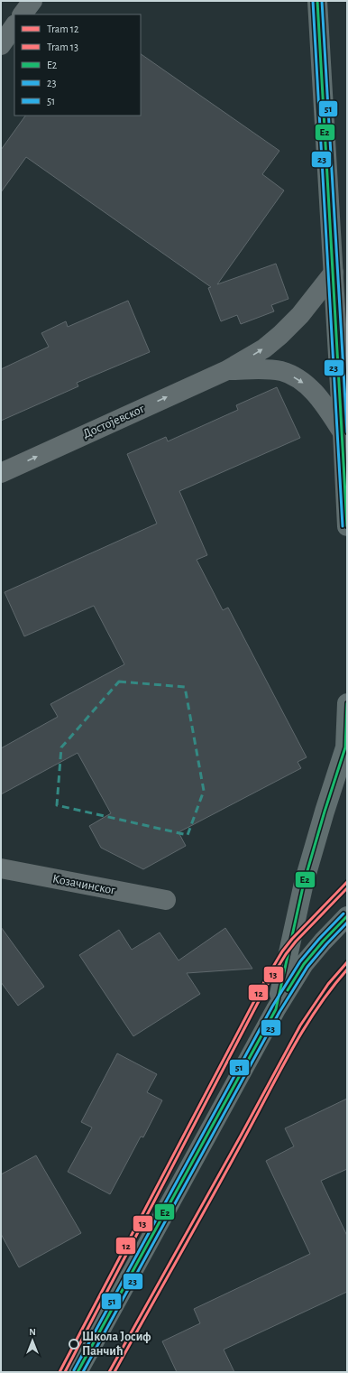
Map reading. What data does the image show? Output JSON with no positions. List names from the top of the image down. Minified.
{"streets":{"street":["Достојевског","Козачинског"]},"one_way":["Достојевског"],"places":["Школа Јосиф Панчић"],"lines":["transit line E2","transit line 23","transit line 51","tram line 12","tram line 13"],"legend":["Tram 12","Tram 13","E2","23","51"],"north":"top"}
